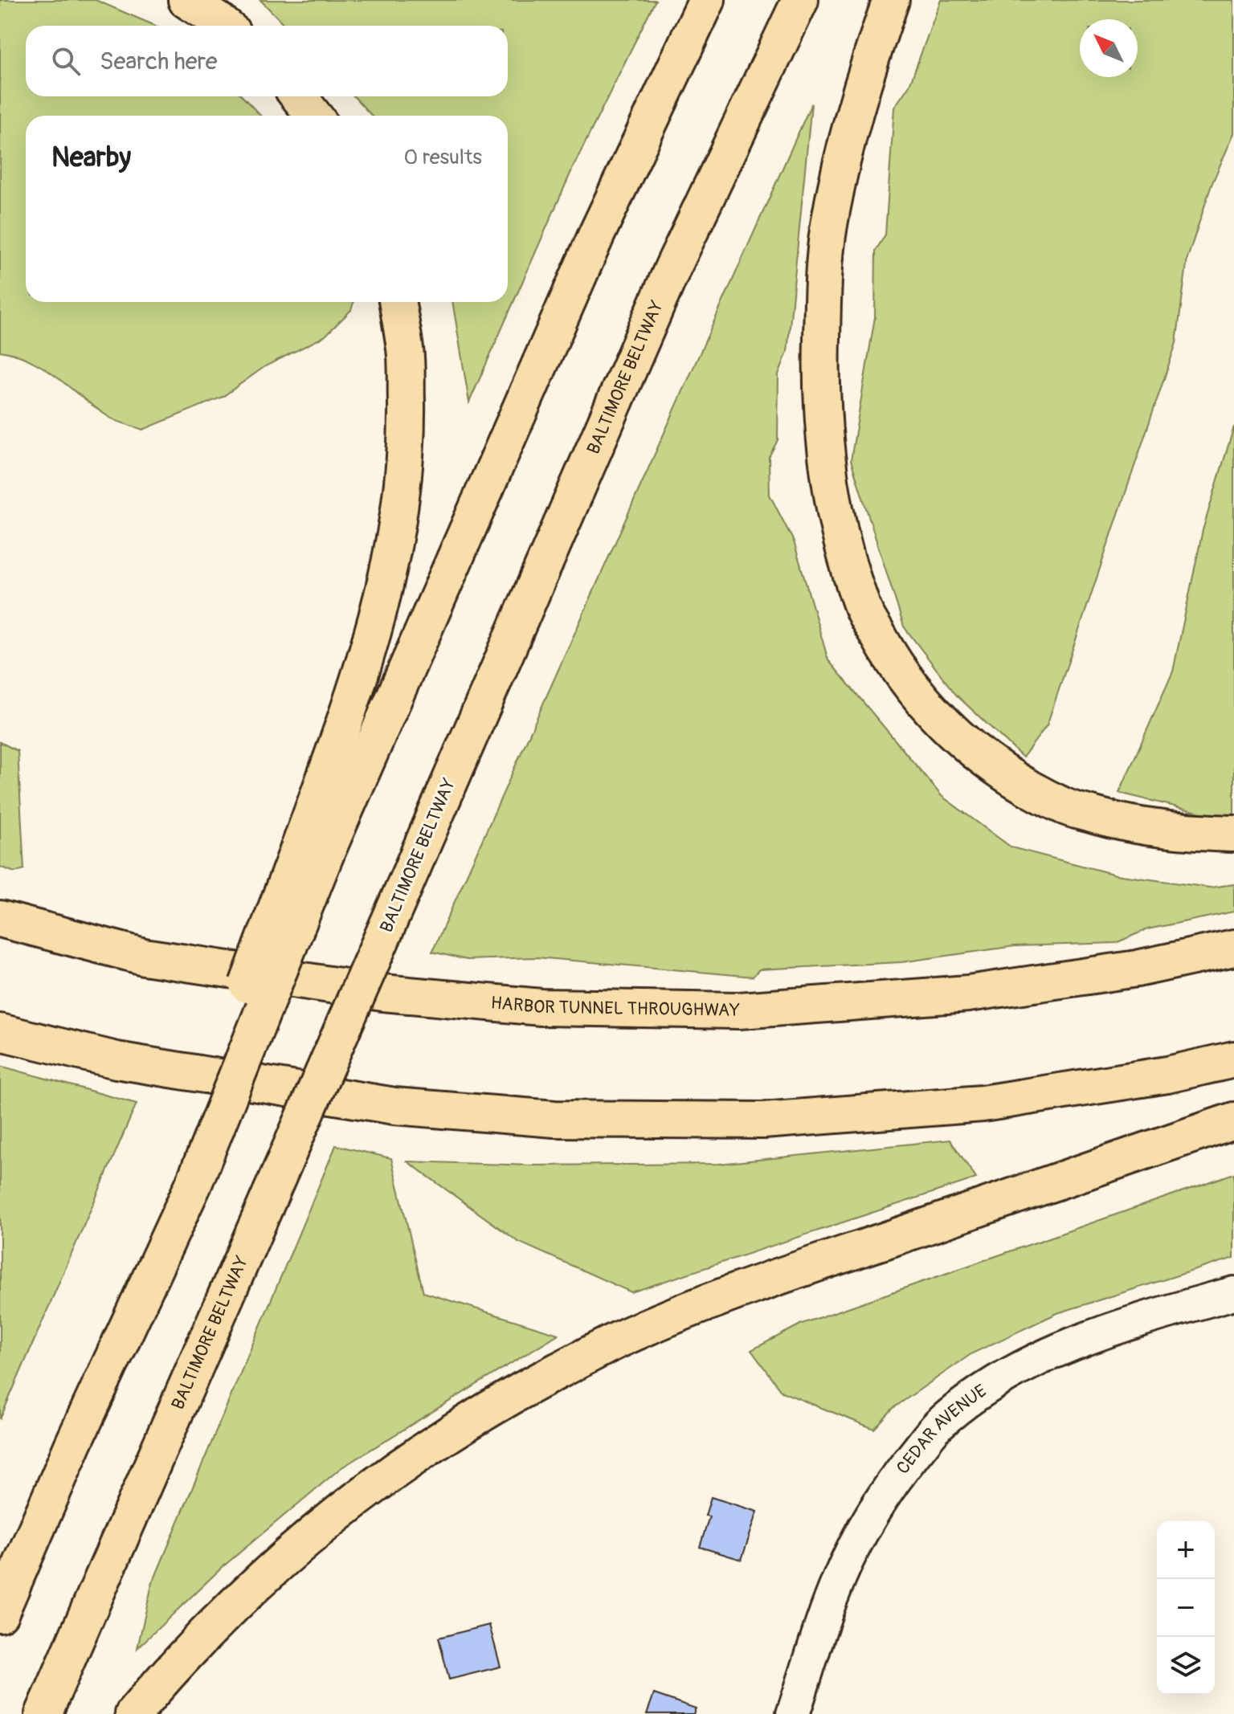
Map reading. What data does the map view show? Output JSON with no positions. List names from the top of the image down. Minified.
{"streets":{"highway":["BALTIMORE BELTWAY","HARBOR TUNNEL THROUGHWAY"],"street":["CEDAR AVENUE"]},"north":"top left","page":{"search":"Search here","heading":["Nearby","0 results"],"map_buttons":["+","−"]}}
